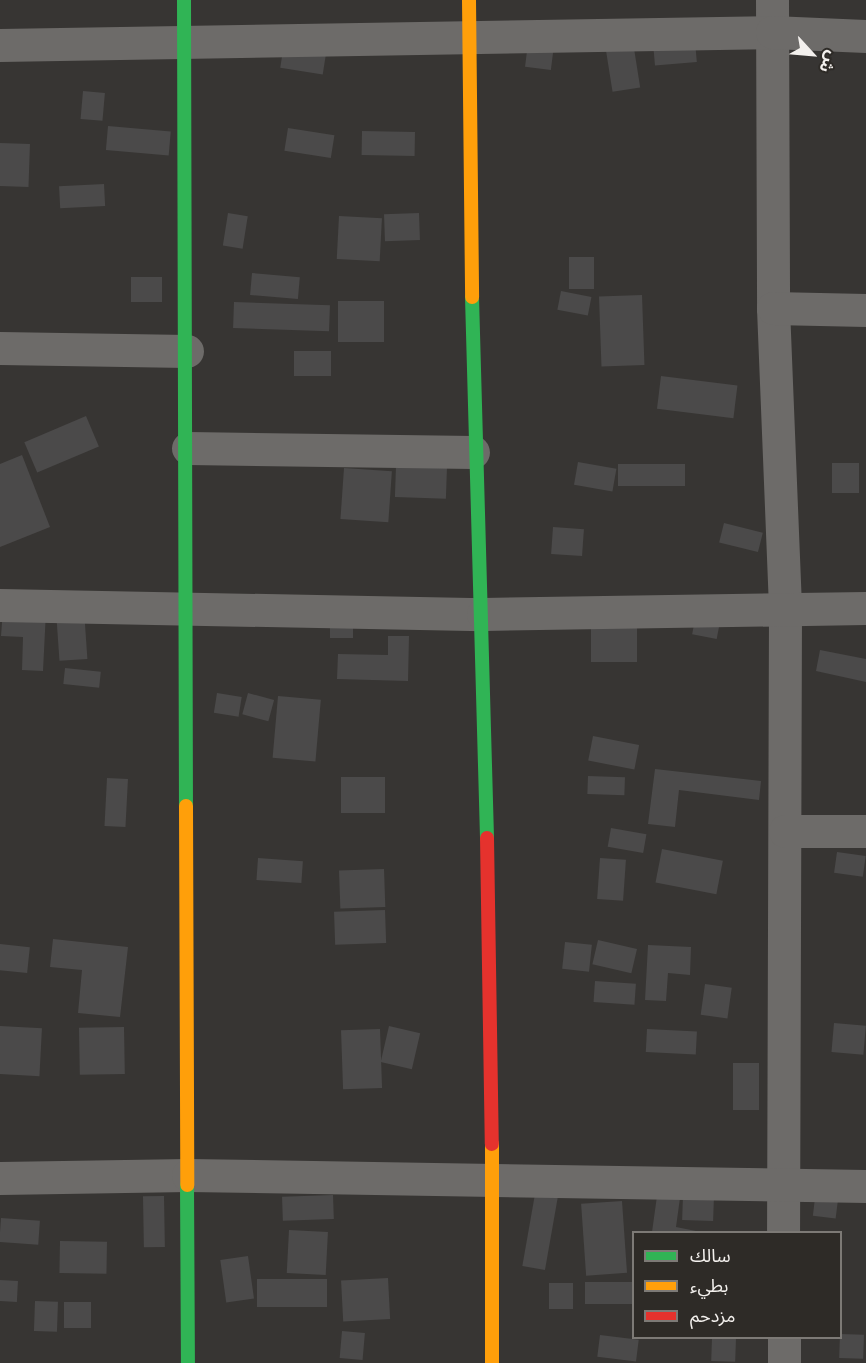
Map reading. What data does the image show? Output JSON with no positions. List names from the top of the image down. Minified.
{"legend":["سالك","بطيء","مزدحم"],"north":"bottom right"}
